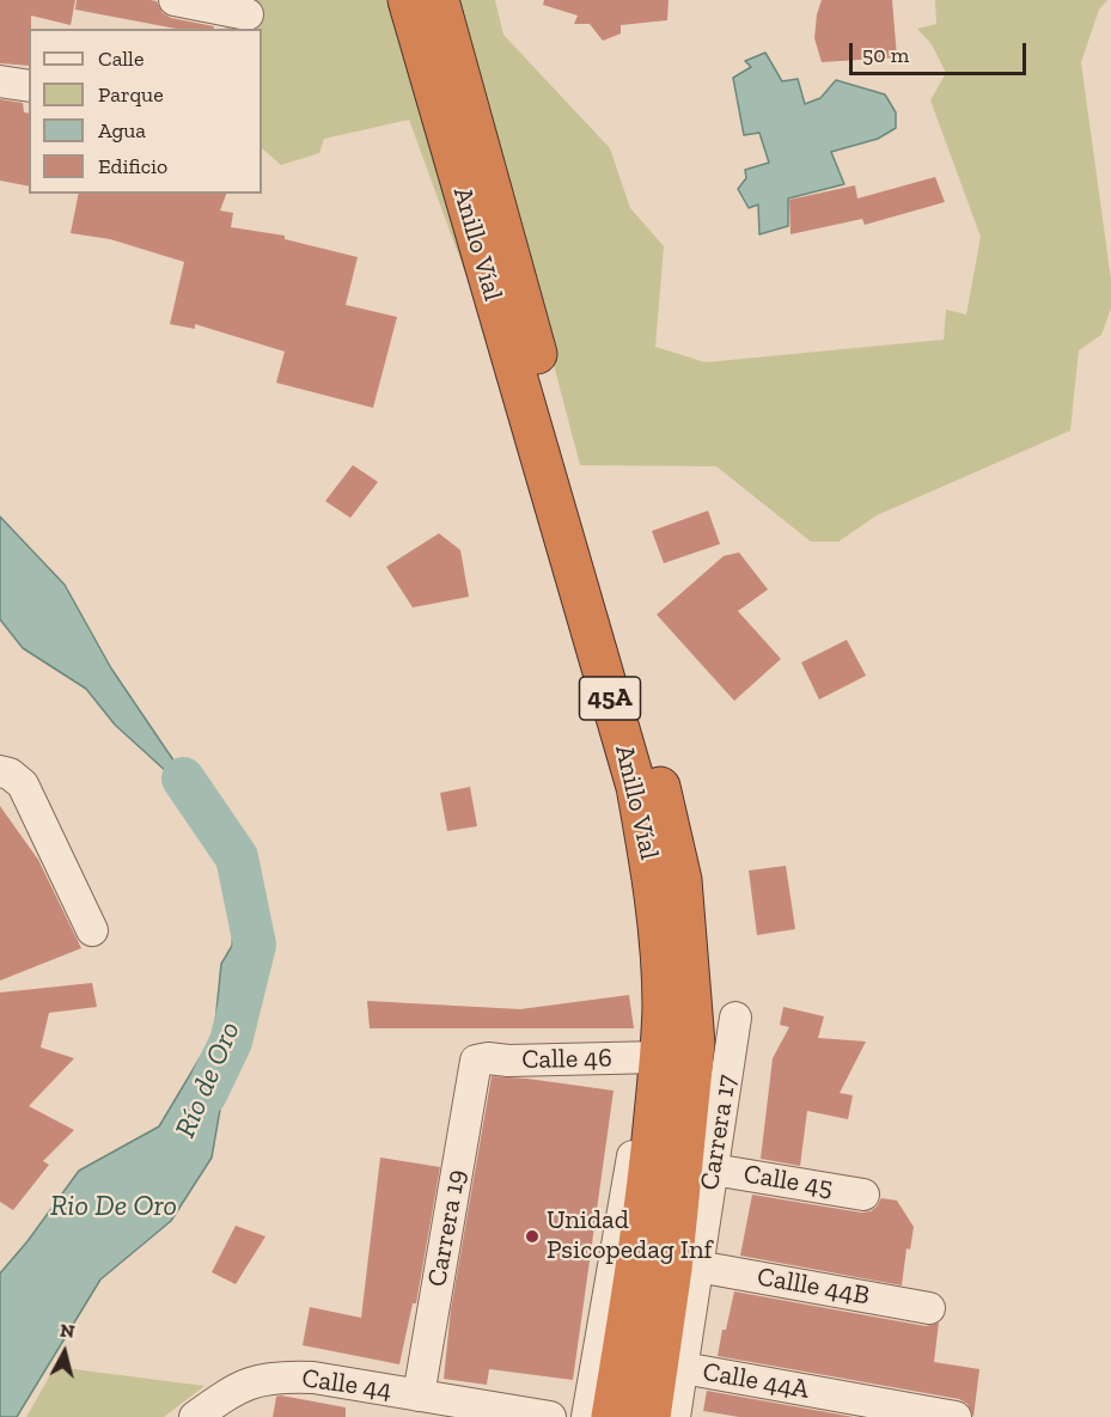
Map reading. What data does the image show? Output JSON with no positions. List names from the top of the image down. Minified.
{"streets":{"highway":["Anillo Víal","45A"],"street":["Calle 46","Carrera 17","Calle 45","Carrera 19","Callle 44B","Calle 44A","Calle 44"]},"crossings":[["Anillo Víal","Calle 46"],["Anillo Víal","Carrera 17"],["Anillo Víal","Calle 44A"],["Calle 46","Carrera 19"],["Carrera 17","Calle 45"],["Carrera 17","Callle 44B"],["Carrera 17","Calle 44A"],["Carrera 19","Calle 44"]],"water":["Río de Oro","Rio De Oro"],"places":["Unidad Psicopedag Inf"],"legend":["Calle","Parque","Agua","Edificio"],"scale_bar":"50 m","north":"top"}
